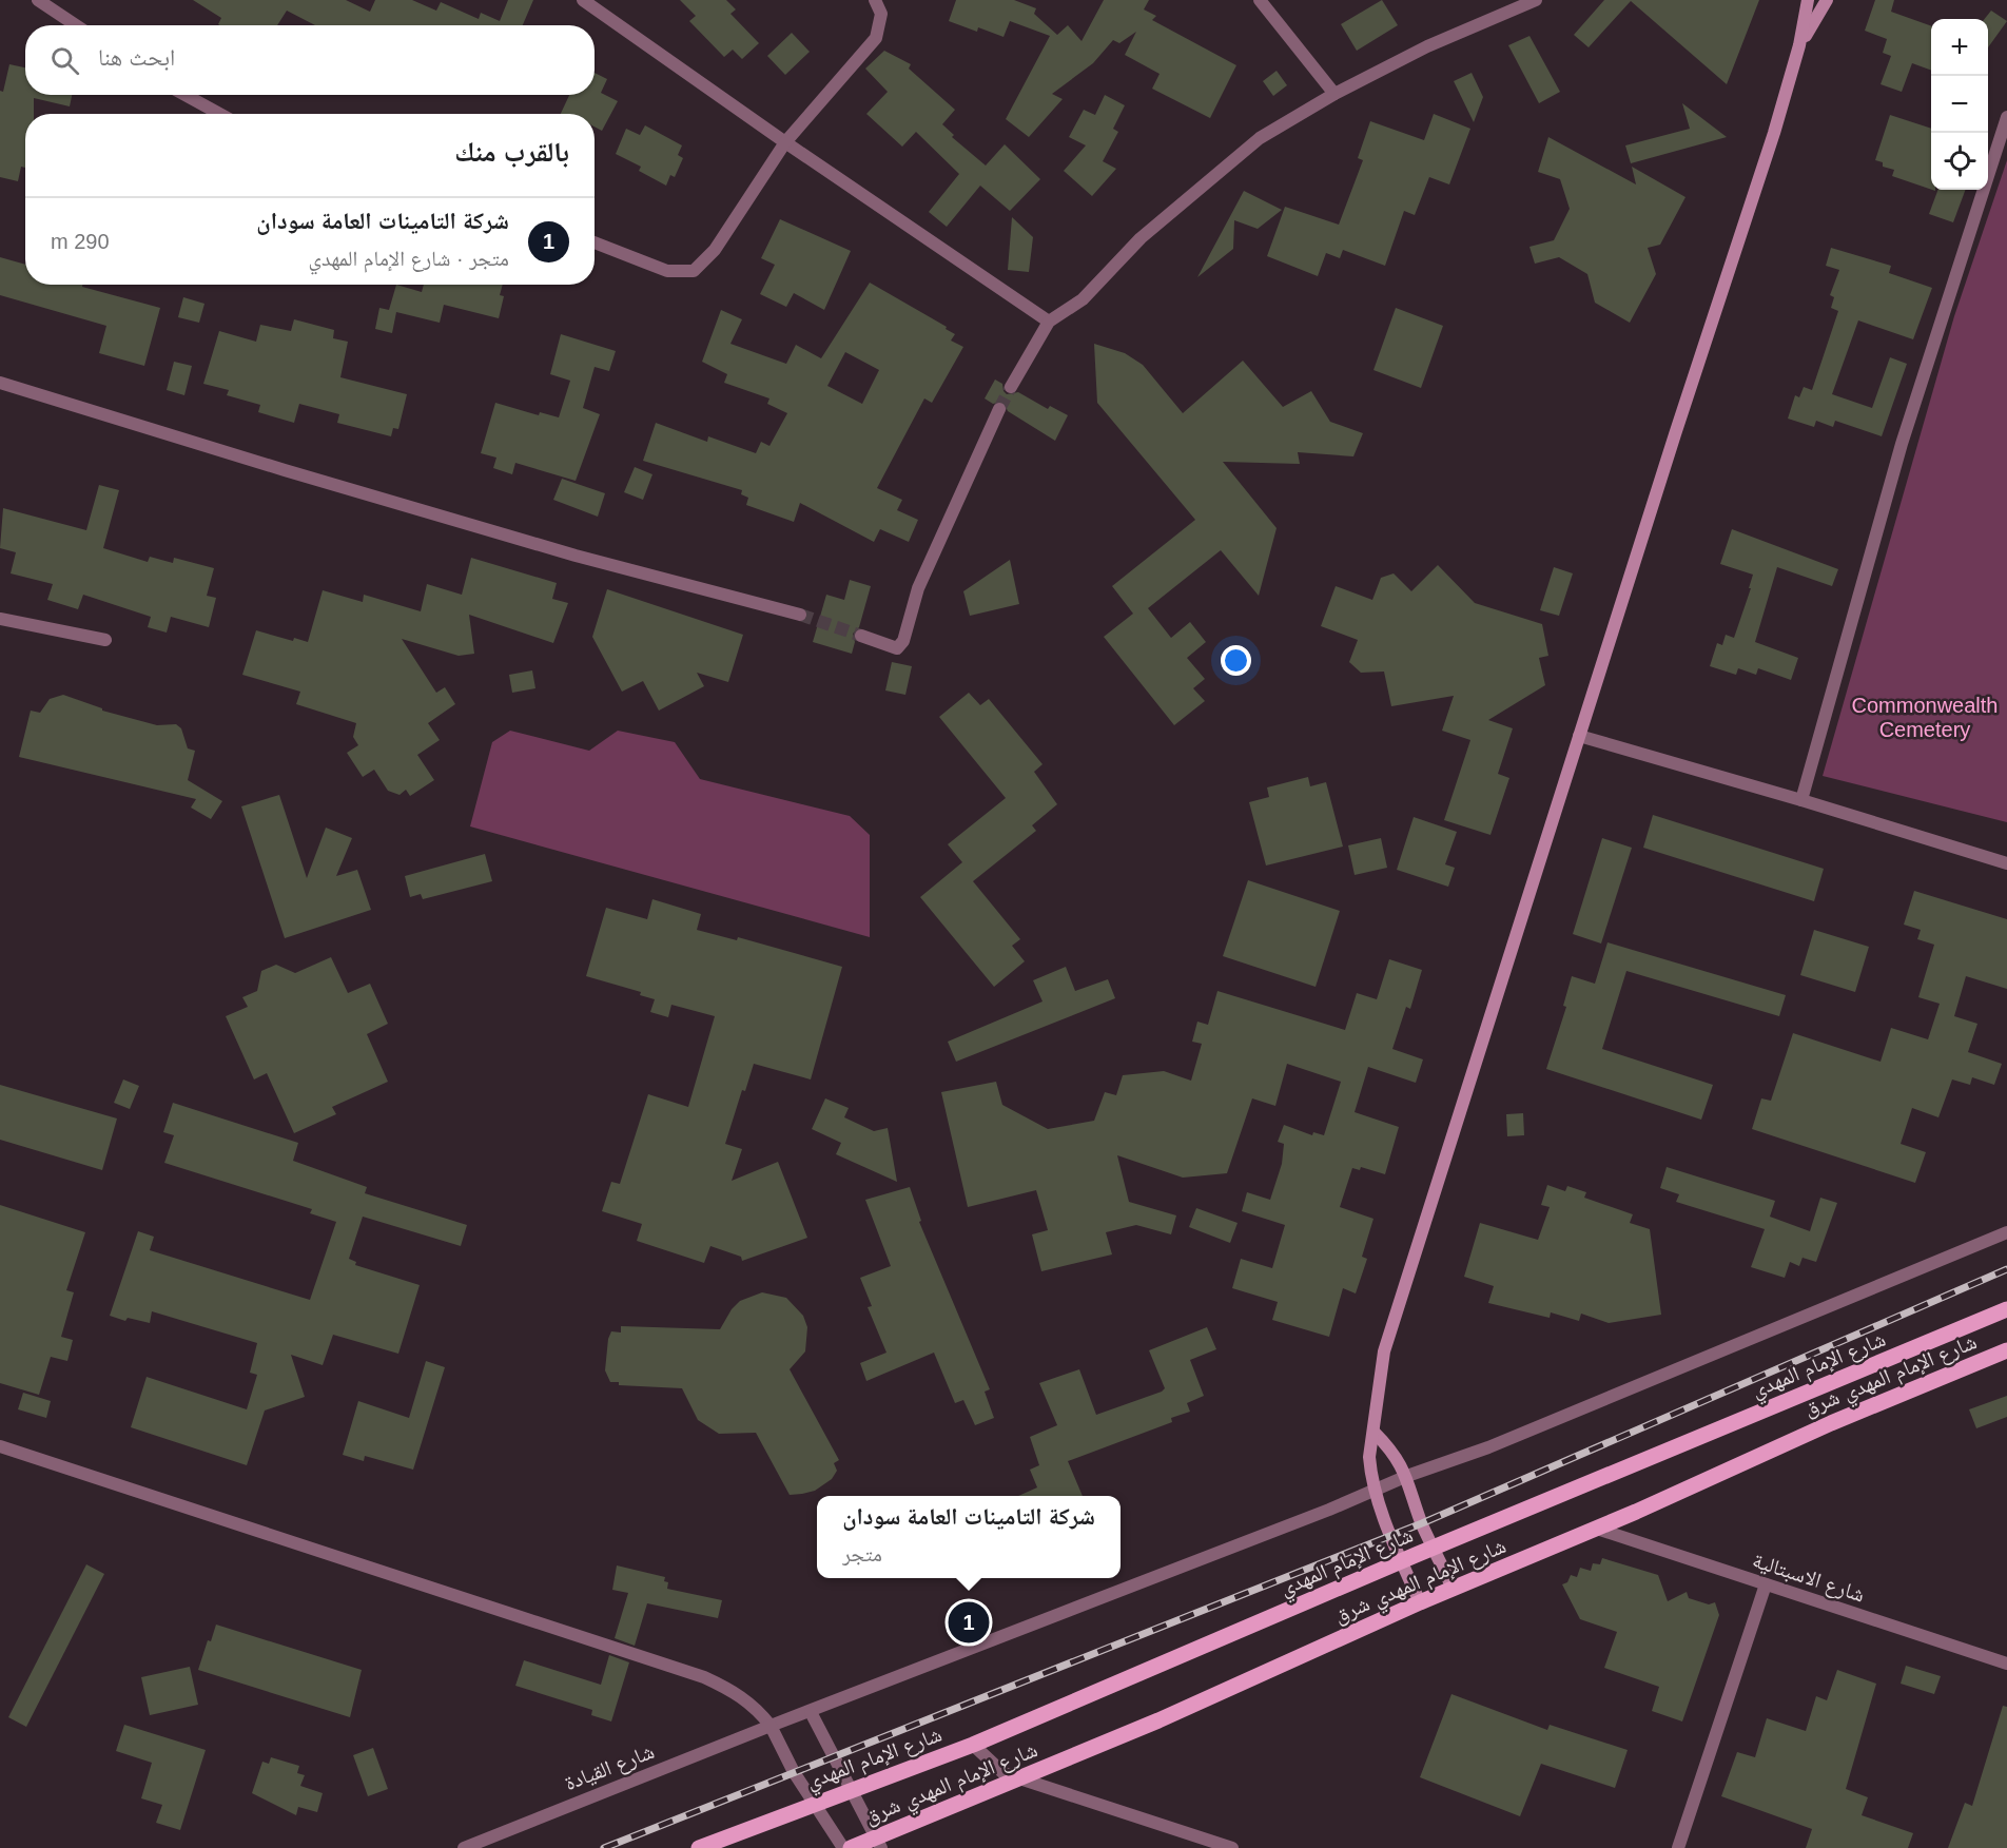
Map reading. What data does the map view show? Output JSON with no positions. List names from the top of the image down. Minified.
{"streets":{"main road":["شارع الإمام المهدي","شارع الإمام المهدي شرق"],"street":["شارع الاسبتالية","شارع القيادة"]},"crossings":[["شارع الإمام المهدي شرق","شارع الاسبتالية"]],"parks":["Commonwealth Cemetery"],"page":{"map_buttons":["+","−"],"search":"ابحث هنا","heading":"بالقرب منك","list":[{"mark":"1","name":"شركة التامينات العامة سودان","note":"متجر · شارع الإمام المهدي","value":"290 m"}],"popup":["شركة التامينات العامة سودان","متجر"],"pins":"1"}}
